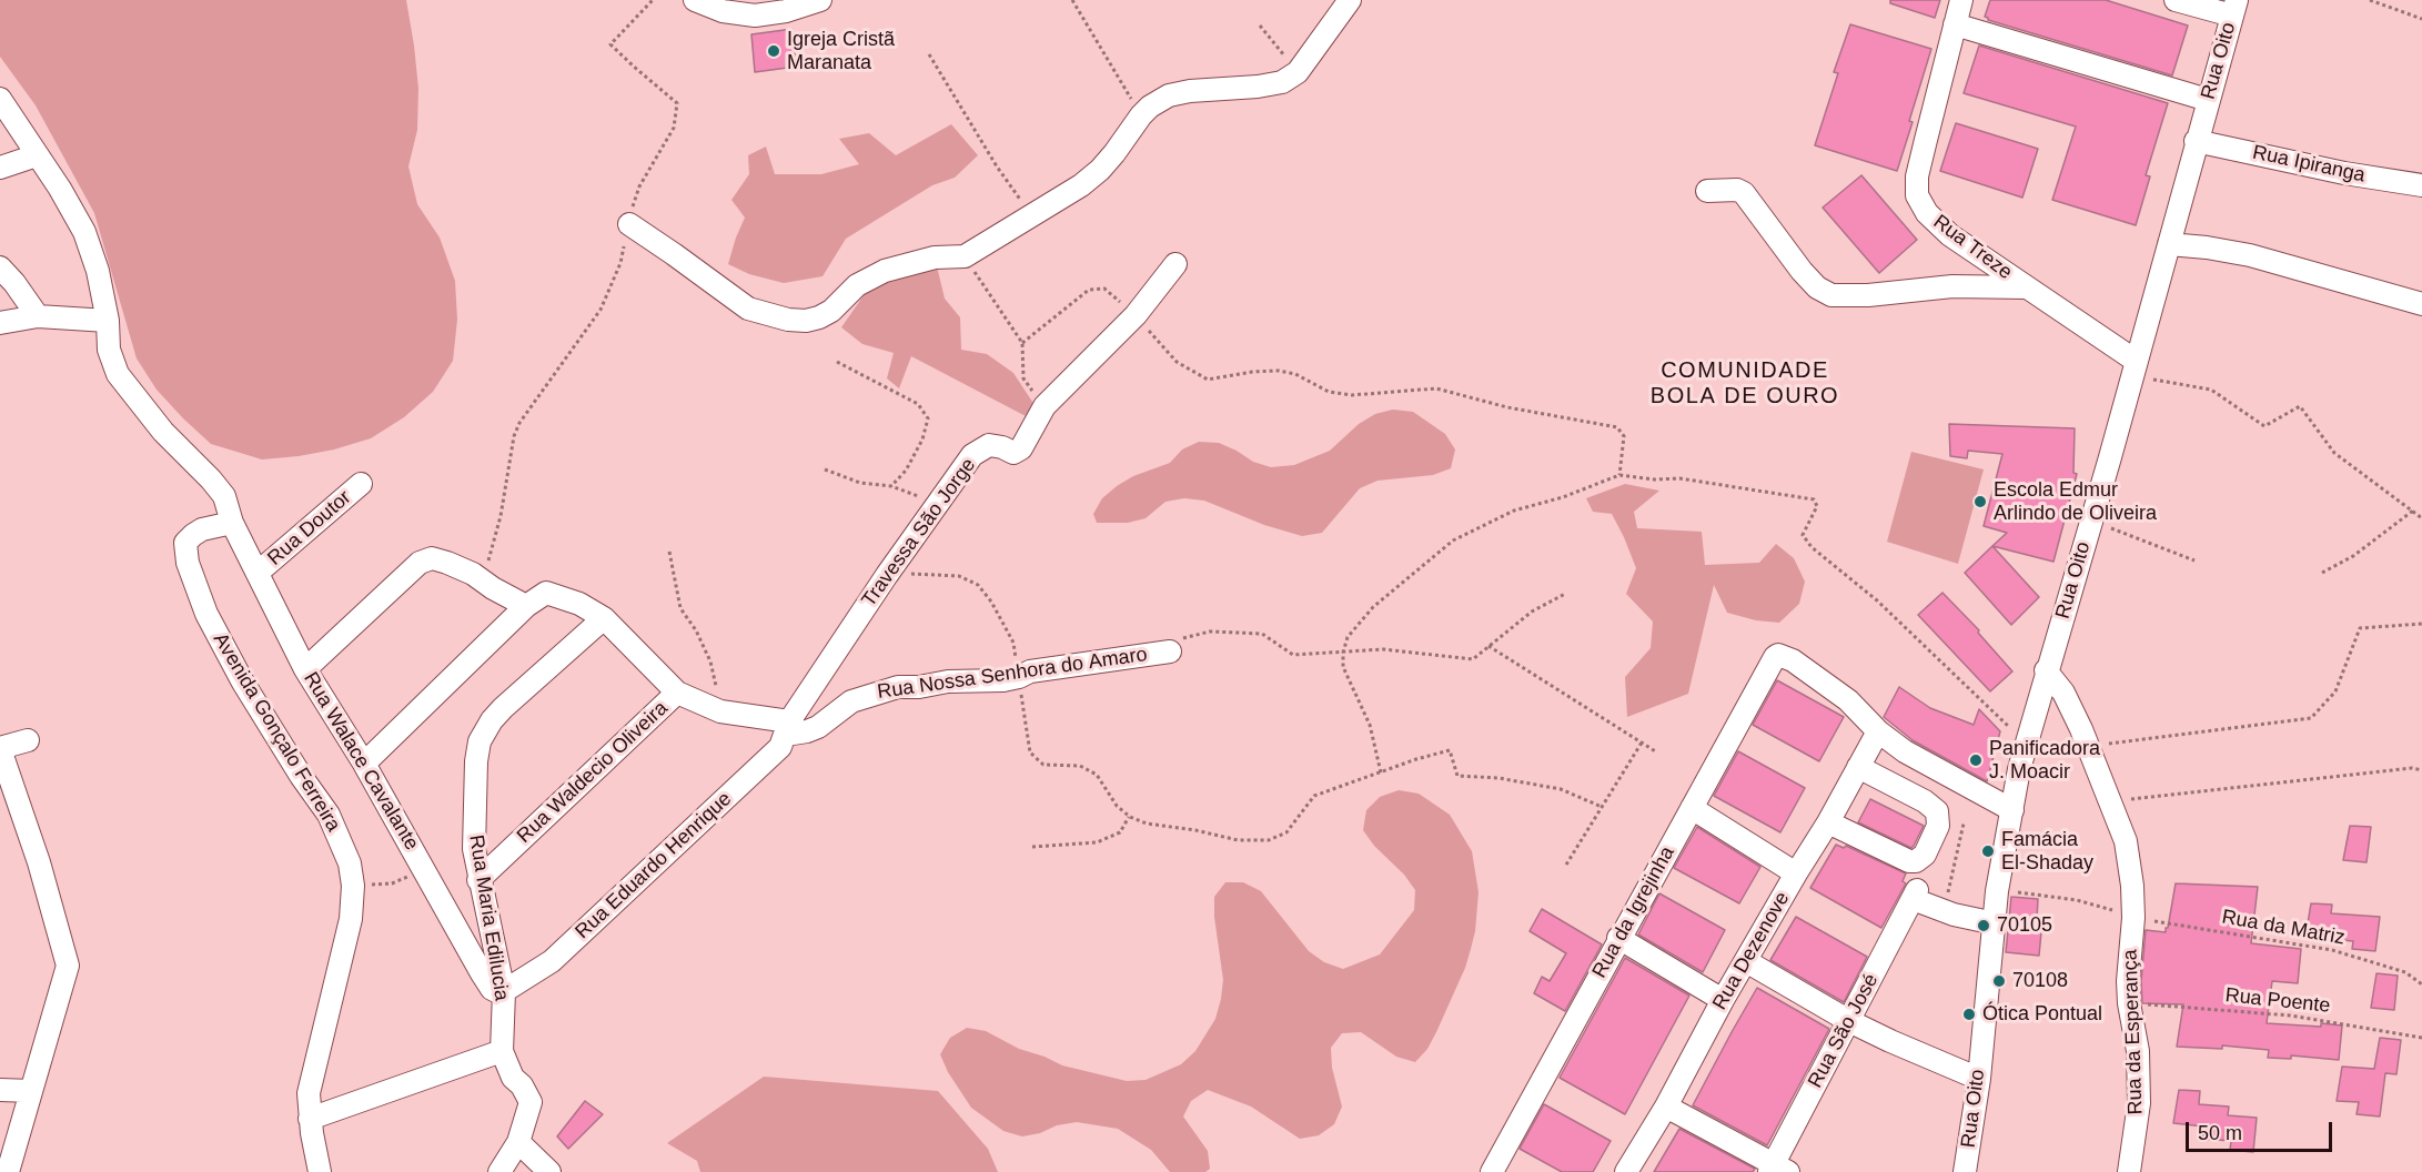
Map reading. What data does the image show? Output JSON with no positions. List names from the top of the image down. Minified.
{"streets":{"street":["Rua Oito","Rua Ipiranga","Rua Treze","Rua Doutor","Travessa São Jorge","Rua Nossa Senhora do Amaro","Avenida Gonçalo Ferreira","Rua Walace Cavalante","Rua Waldecio Oliveira","Rua Eduardo Henrique","Rua da Igrejinha","Rua Maria Edilucia","Rua Dezenove","Rua São José","Rua da Esperança"],"path":["Rua da Matriz","Rua Poente"]},"crossings":[["Rua Oito","Rua Ipiranga"],["Rua Oito","Rua Treze"],["Rua Oito","Rua da Matriz"],["Rua Oito","Rua da Esperança"],["Rua Doutor","Rua Walace Cavalante"],["Travessa São Jorge","Rua Nossa Senhora do Amaro"],["Travessa São Jorge","Rua Eduardo Henrique"],["Rua Nossa Senhora do Amaro","Rua Eduardo Henrique"],["Avenida Gonçalo Ferreira","Rua Walace Cavalante"],["Rua Walace Cavalante","Rua Eduardo Henrique"],["Rua Walace Cavalante","Rua Maria Edilucia"],["Rua Waldecio Oliveira","Rua Maria Edilucia"],["Rua Eduardo Henrique","Rua Maria Edilucia"],["Rua da Igrejinha","Rua Dezenove"],["Rua da Matriz","Rua da Esperança"],["Rua Poente","Rua da Esperança"]],"districts":["COMUNIDADE BOLA DE OURO"],"places":["Igreja Cristã Maranata","Escola Edmur Arlindo de Oliveira","Panificadora J. Moacir","Famácia El-Shaday","70105","70108","Ótica Pontual"],"scale_bar":"50 m"}
